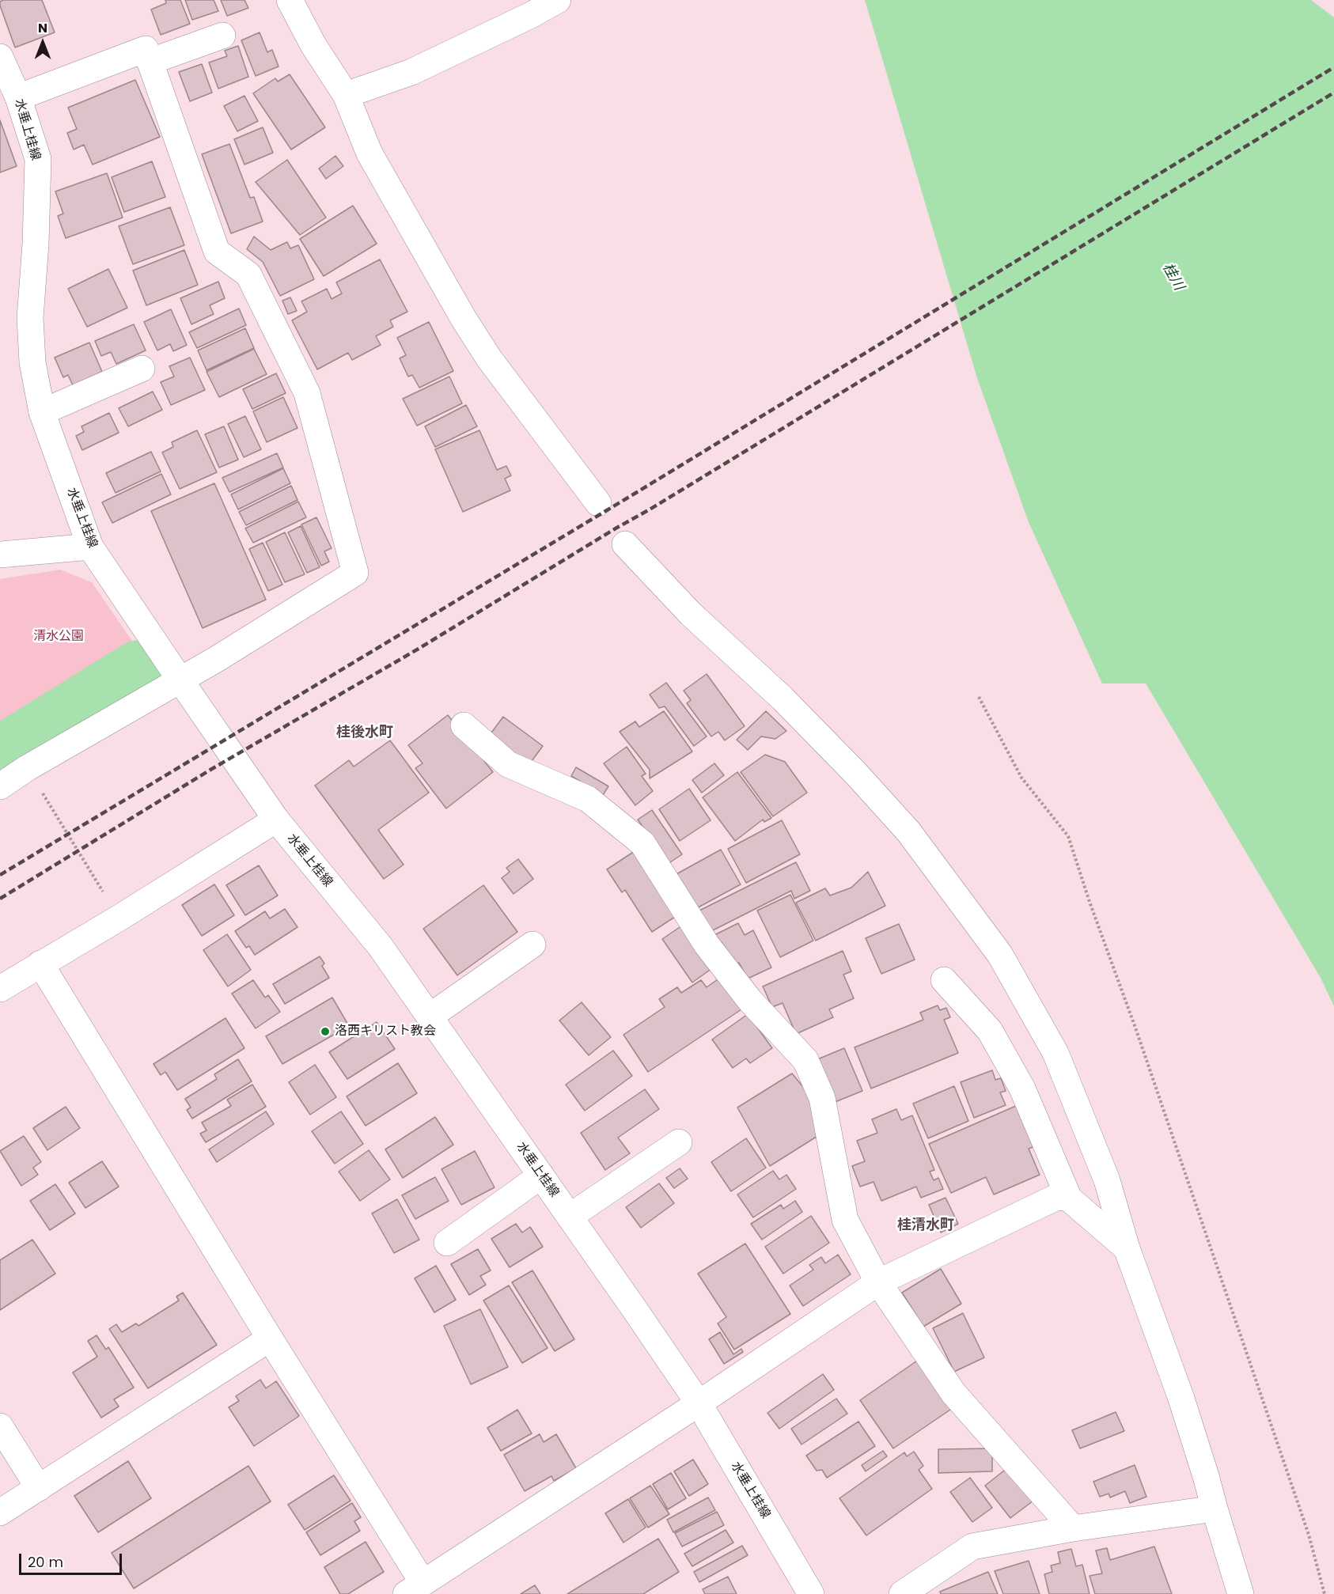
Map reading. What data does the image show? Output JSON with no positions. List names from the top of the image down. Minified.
{"streets":{"street":["水垂上桂線"]},"districts":["桂後水町","桂清水町"],"water":["桂川"],"parks":["清水公園"],"places":["洛西キリスト教会"],"scale_bar":"20 m","north":"top"}
